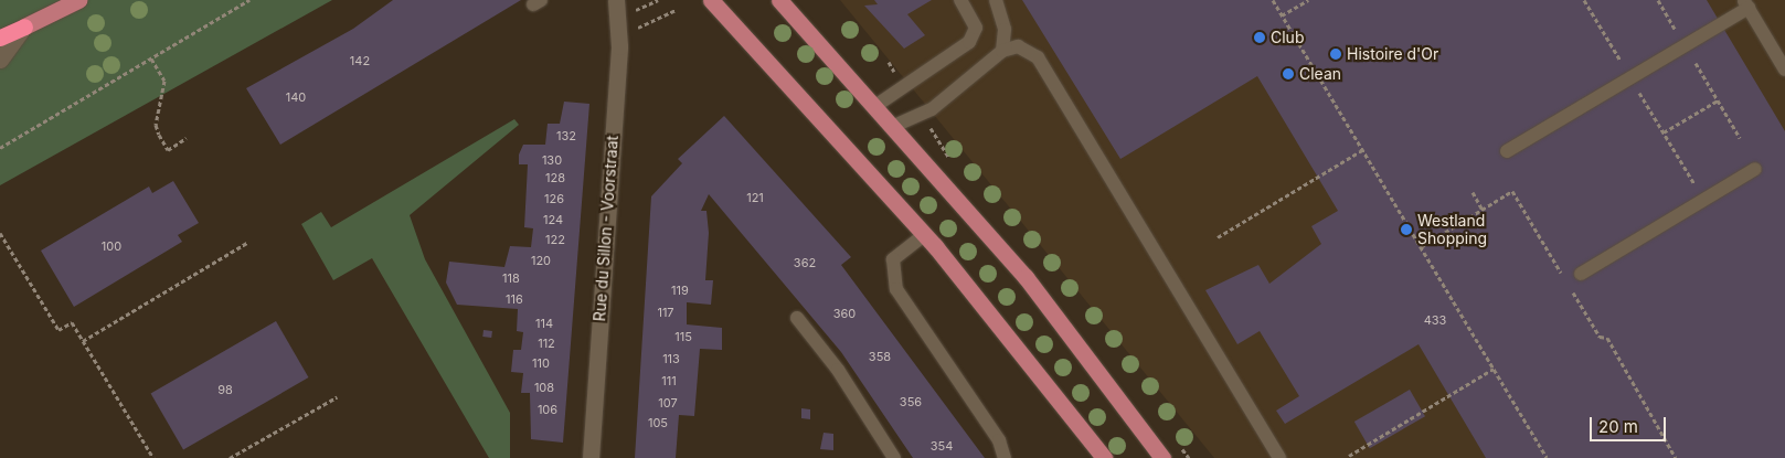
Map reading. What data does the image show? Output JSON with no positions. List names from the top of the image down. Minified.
{"streets":{"street":["Rue du Sillon - Voorstraat"]},"places":["Club","Histoire d'Or","Clean","Westland Shopping"],"house_numbers":["142","140","132","130","128","121","126","124","122","100","120","362","118","119","116","117","360","433","114","115","112","358","113","110","111","108","98","356","107","106","105","354"],"scale_bar":"20 m"}
